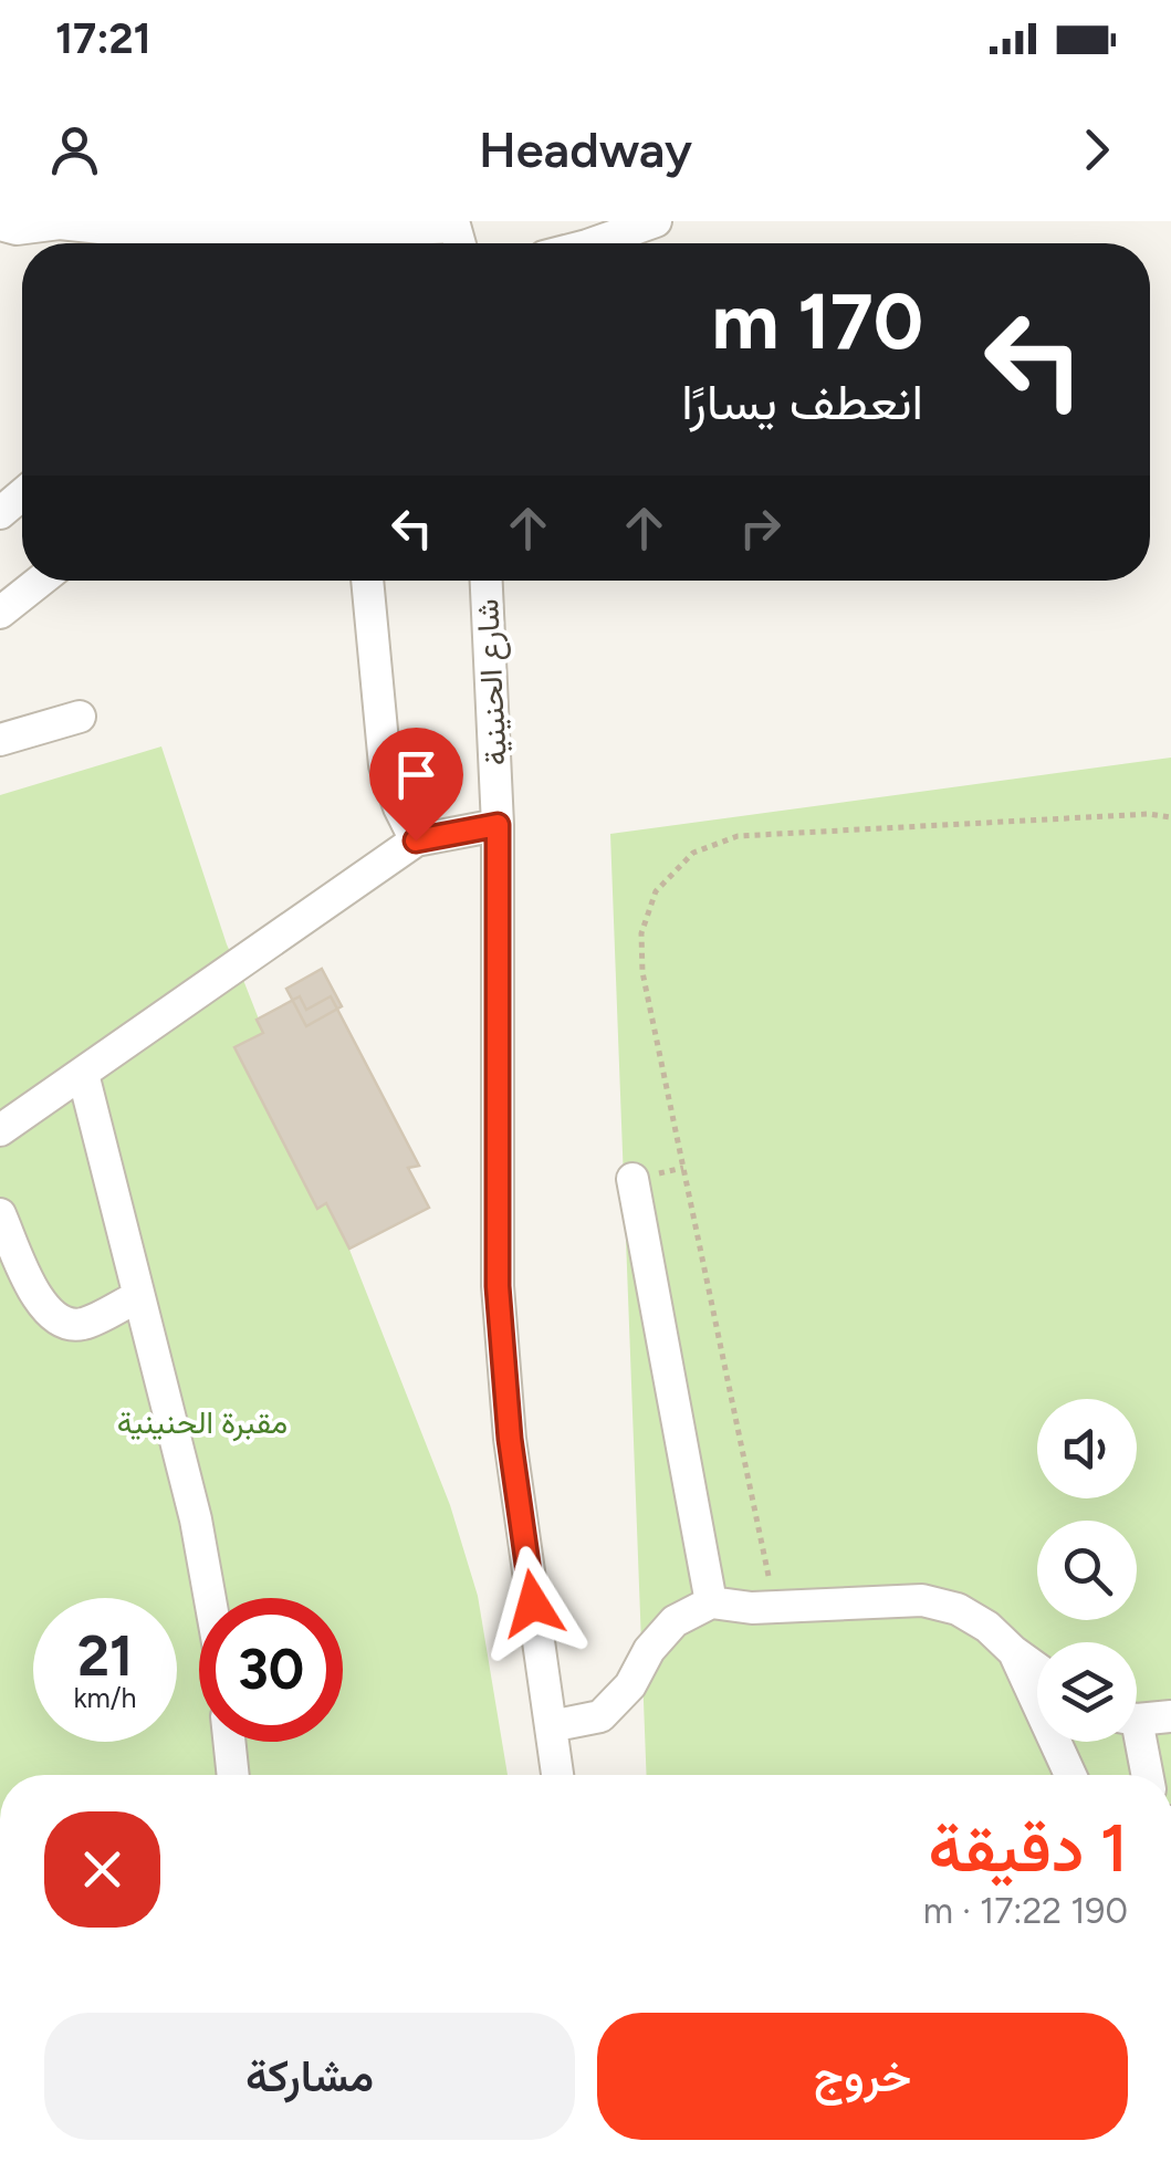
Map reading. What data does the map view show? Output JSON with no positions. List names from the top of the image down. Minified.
{"streets":{"street":["شارع الحنينية"]},"parks":["مقبرة الحنينية"],"page":{"status":"17:21","header":"Headway","turn":["170 m","انعطف يسارًا"],"speed":"21 km/h","limit":"30","heading":["1 دقيقة","190 m · 17:22"],"buttons":["خروج","مشاركة"]}}
